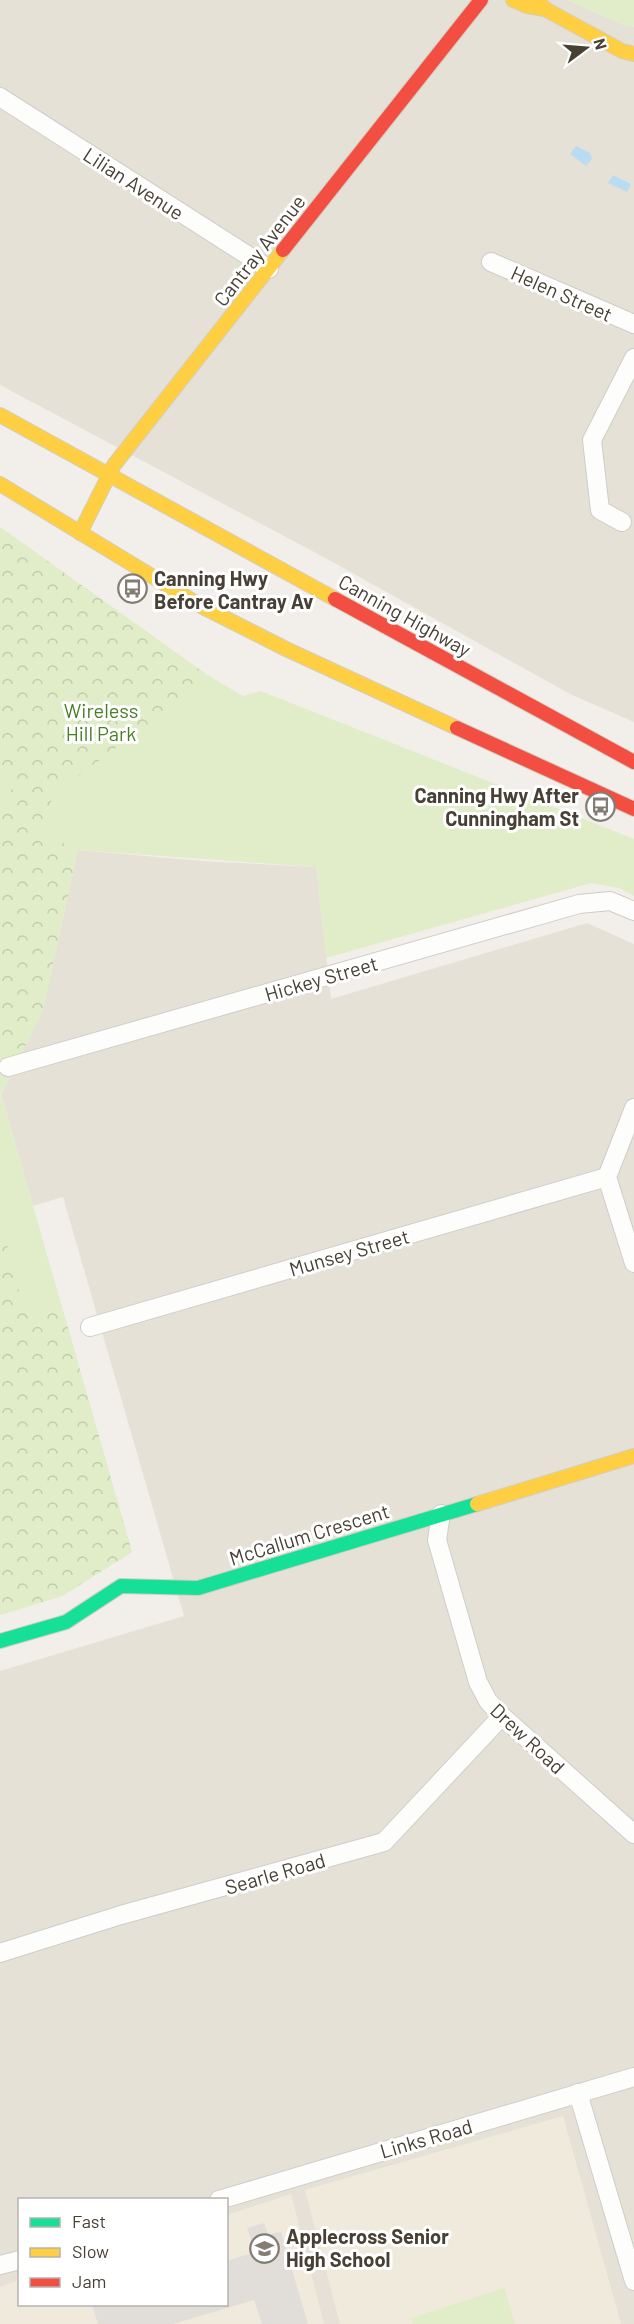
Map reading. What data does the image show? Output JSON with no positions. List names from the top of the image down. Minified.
{"streets":{"main road":["Cantray Avenue","Canning Highway","McCallum Crescent"],"street":["Lilian Avenue","Helen Street","Hickey Street","Munsey Street","Drew Road","Searle Road","Links Road"]},"crossings":[["Lilian Avenue","Cantray Avenue"],["Cantray Avenue","Canning Highway"],["McCallum Crescent","Drew Road"],["Drew Road","Searle Road"]],"parks":["Wireless Hill Park"],"places":{"bus stop":["Canning Hwy Before Cantray Av","Canning Hwy After Cunningham St"],"school or university":["Applecross Senior High School"]},"legend":["Fast","Slow","Jam"],"north":"right"}
